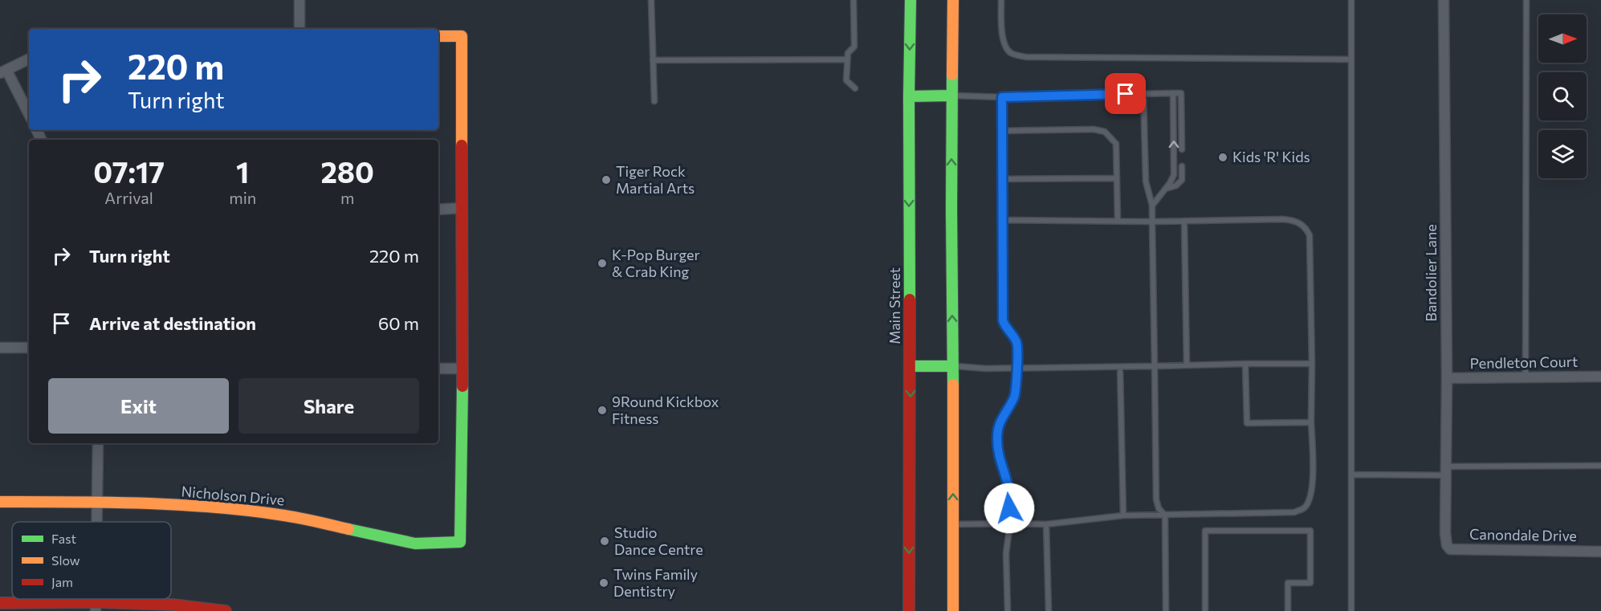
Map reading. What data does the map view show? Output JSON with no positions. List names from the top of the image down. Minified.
{"streets":{"main road":["Main Street","Nicholson Drive"],"street":["Bandolier Lane","Pendleton Court","Canondale Drive"]},"crossings":[["Bandolier Lane","Pendleton Court"],["Bandolier Lane","Canondale Drive"]],"places":["Kids 'R' Kids","Tiger Rock Martial Arts","K-Pop Burger & Crab King","9Round Kickbox Fitness","Studio Dance Centre","Twins Family Dentistry"],"legend":["Fast","Slow","Jam"],"north":"right","page":{"turn":["220 m","Turn right"],"eta":["07:17","Arrival","1","min","280","m"],"list":[{"name":"Turn right","value":"220 m"},{"name":"Arrive at destination","value":"60 m"}],"buttons":["Exit","Share"]}}
